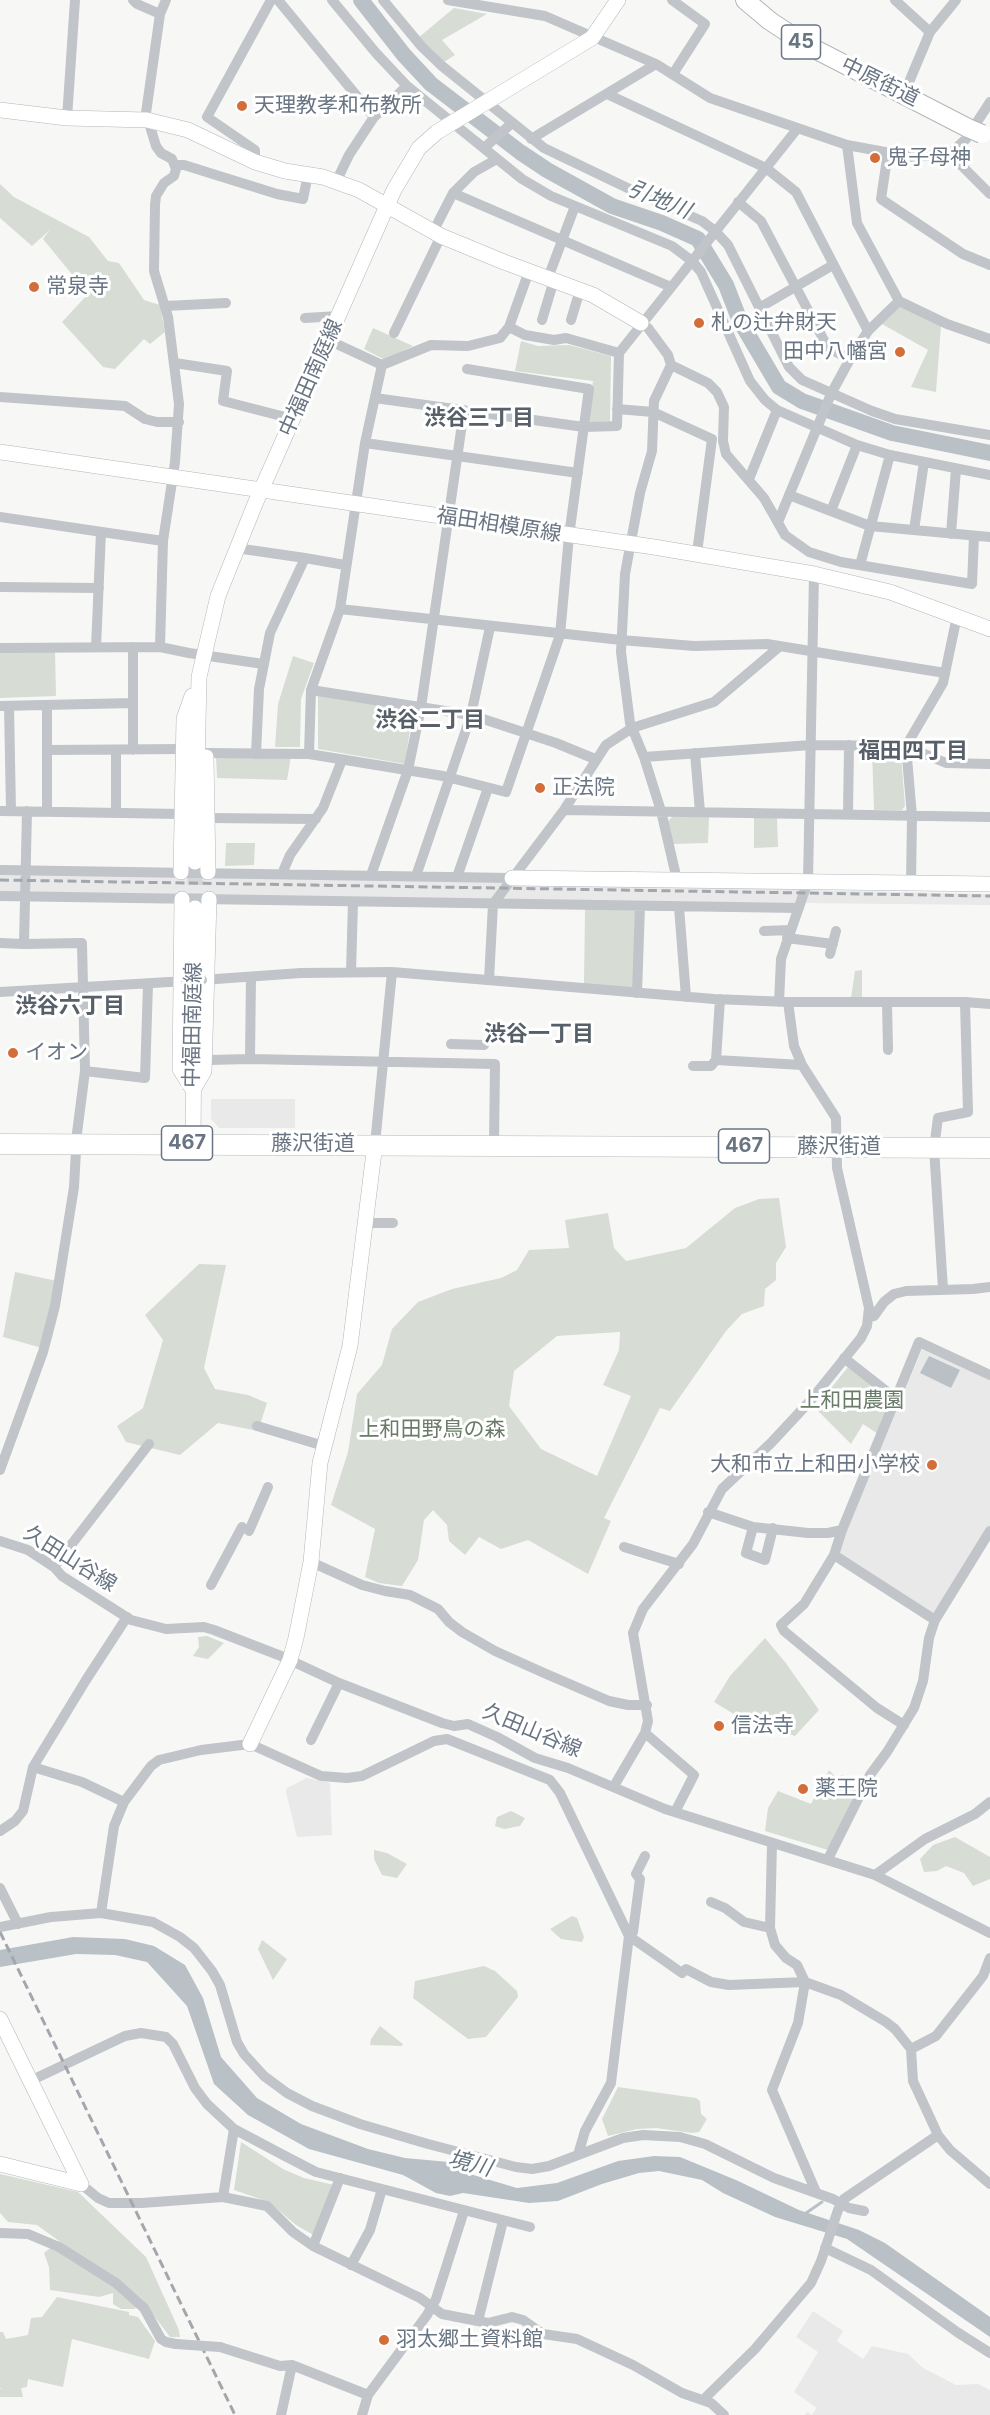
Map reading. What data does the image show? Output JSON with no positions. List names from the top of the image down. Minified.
{"streets":{"highway":["467","藤沢街道"],"main road":["45","中原街道"],"street":["中福田南庭線","福田相模原線","久田山谷線"]},"crossings":[["中福田南庭線","福田相模原線"],["中福田南庭線","藤沢街道"]],"districts":["渋谷三丁目","渋谷二丁目","福田四丁目","渋谷六丁目","渋谷一丁目"],"water":["引地川","境川"],"parks":["上和田農園","上和田野鳥の森"],"places":["天理教孝和布教所","鬼子母神","常泉寺","札の辻弁財天","田中八幡宮","正法院","イオン","大和市立上和田小学校","信法寺","薬王院","羽太郷土資料館"]}
